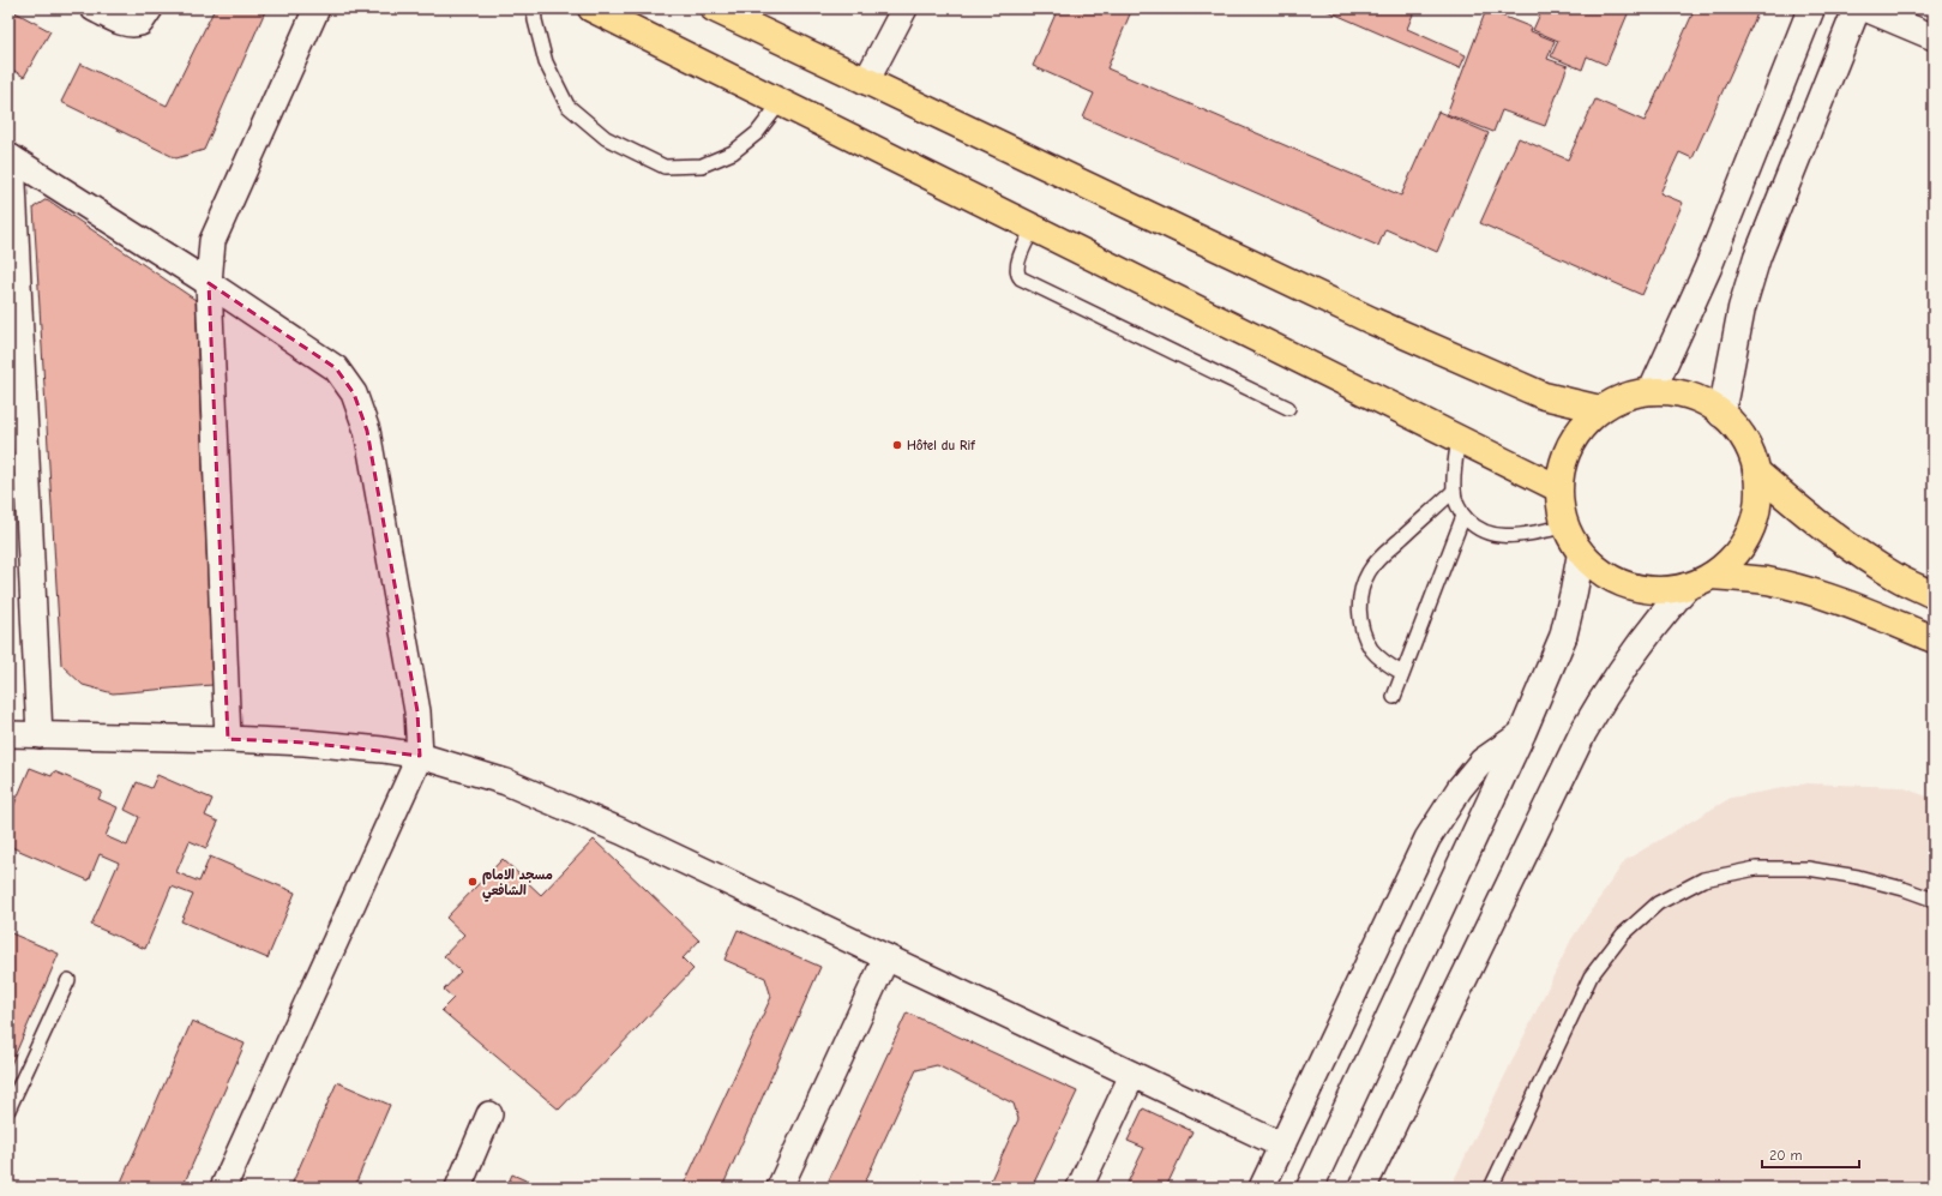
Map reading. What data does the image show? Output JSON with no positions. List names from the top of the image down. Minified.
{"places":["Hôtel du Rif","مسجد الامام الشافعي"],"scale_bar":"20 m"}
